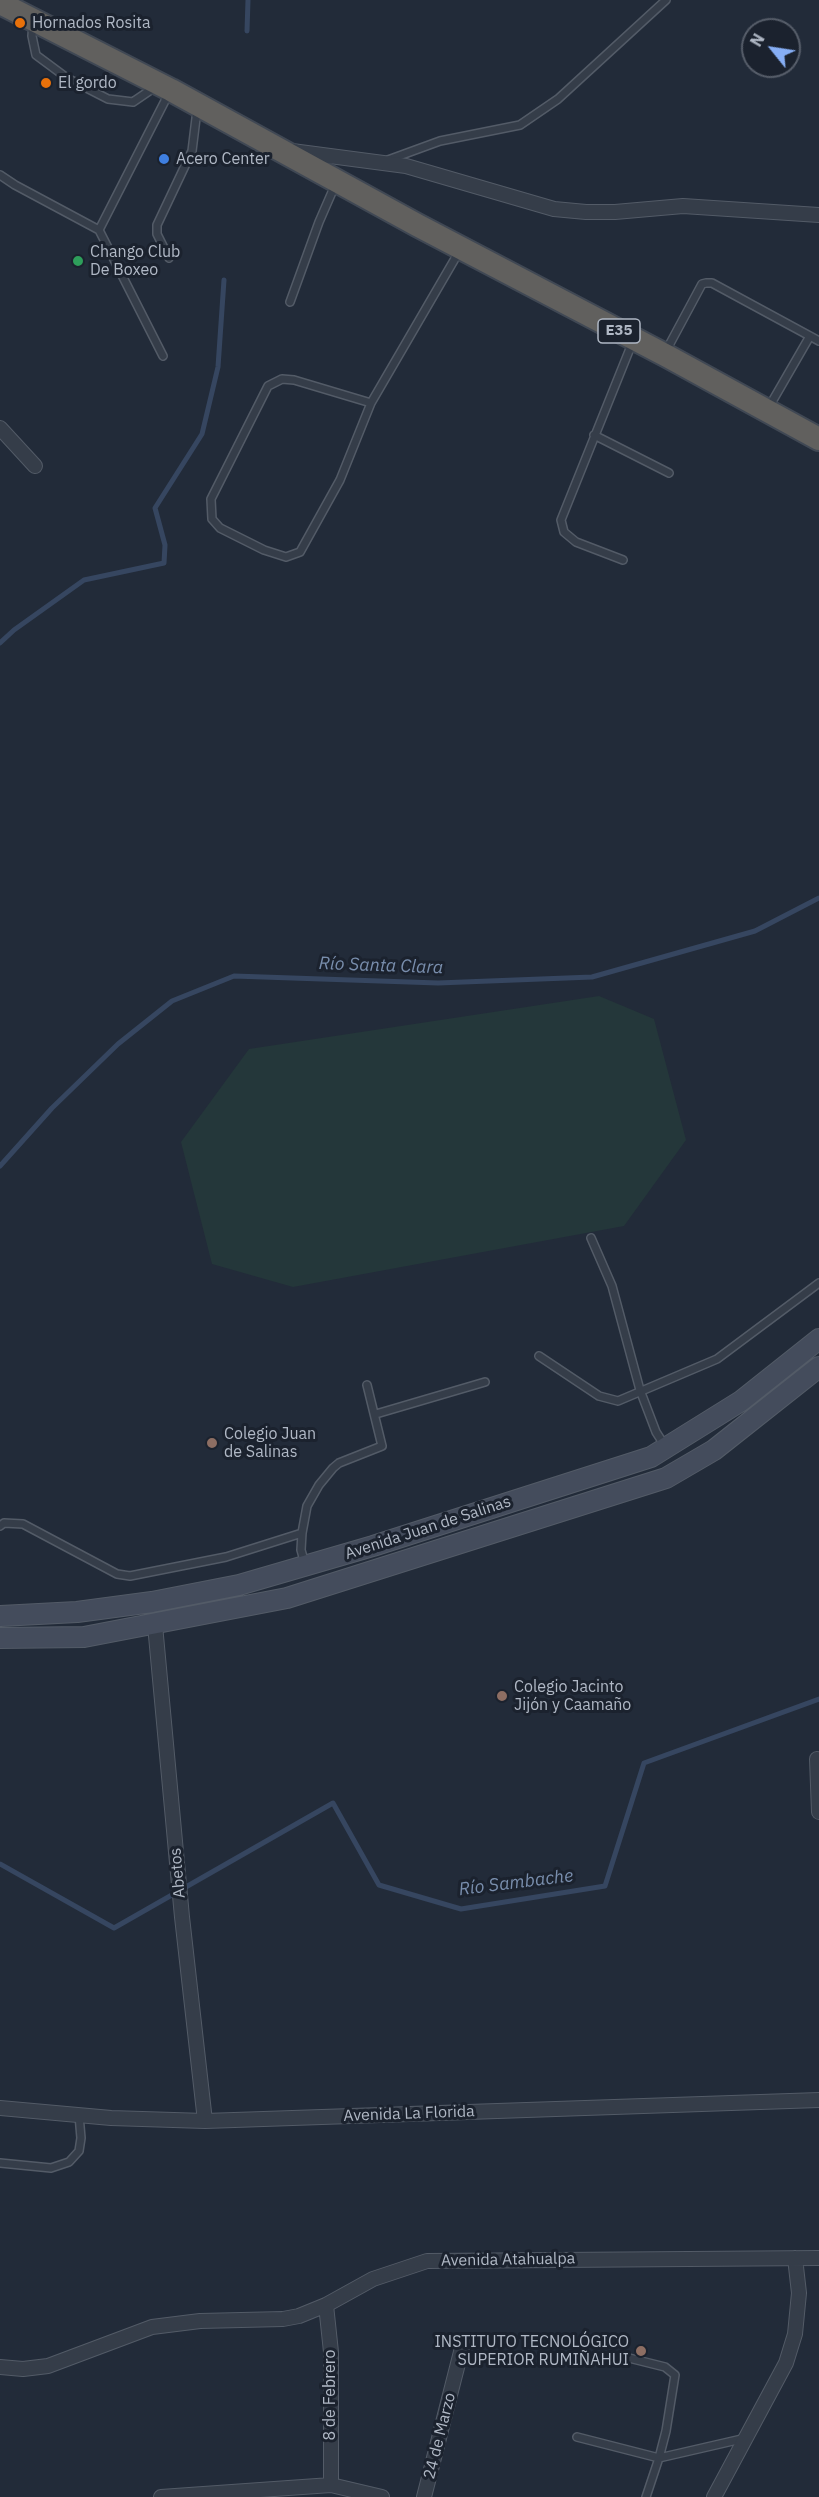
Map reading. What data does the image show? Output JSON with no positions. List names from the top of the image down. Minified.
{"streets":{"highway":["E35"],"main road":["Avenida Juan de Salinas"],"street":["Abetos","Avenida La Florida","Avenida Atahualpa","8 de Febrero","24 de Marzo"]},"crossings":[["Avenida Juan de Salinas","Abetos"],["Abetos","Avenida La Florida"],["Avenida Atahualpa","8 de Febrero"]],"water":["Río Santa Clara","Río Sambache"],"places":["Hornados Rosita","El gordo","Acero Center","Chango Club De Boxeo","Colegio Juan de Salinas","Colegio Jacinto Jijón y Caamaño","INSTITUTO TECNOLÓGICO SUPERIOR RUMIÑAHUI"],"north":"top left"}
